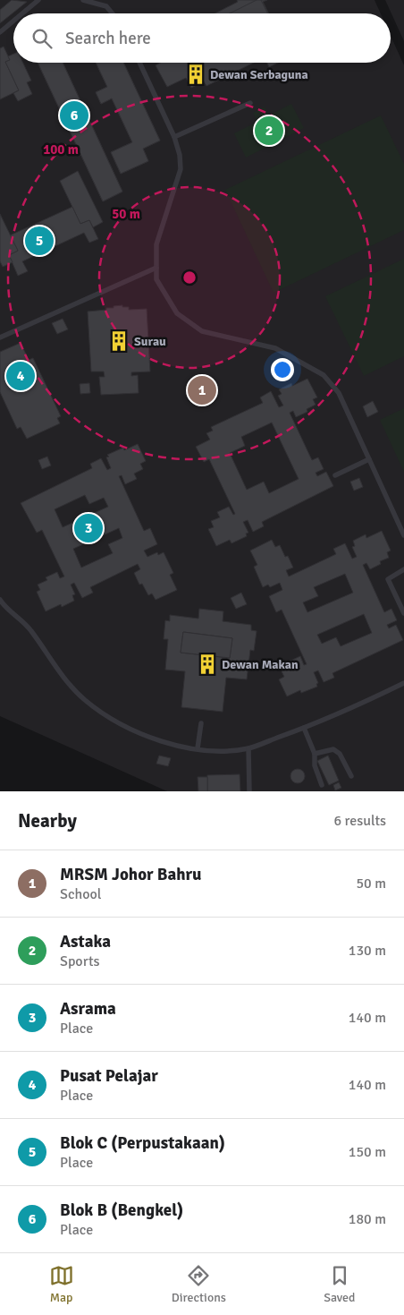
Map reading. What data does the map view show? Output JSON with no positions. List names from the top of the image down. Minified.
{"places":{"building":["Dewan Serbaguna","Surau","Dewan Makan"]},"page":{"search":"Search here","pins":["6","2","5","4","1","3"],"heading":["Nearby","6 results"],"list":[{"mark":"1","name":"MRSM Johor Bahru","note":"School","value":"50 m"},{"mark":"2","name":"Astaka","note":"Sports","value":"130 m"},{"mark":"3","name":"Asrama","note":"Place","value":"140 m"},{"mark":"4","name":"Pusat Pelajar","note":"Place","value":"140 m"},{"mark":"5","name":"Blok C (Perpustakaan)","note":"Place","value":"150 m"},{"mark":"6","name":"Blok B (Bengkel)","note":"Place","value":"180 m"}],"nav":["Map","Directions","Saved"]},"rings":["100 m","50 m"]}
